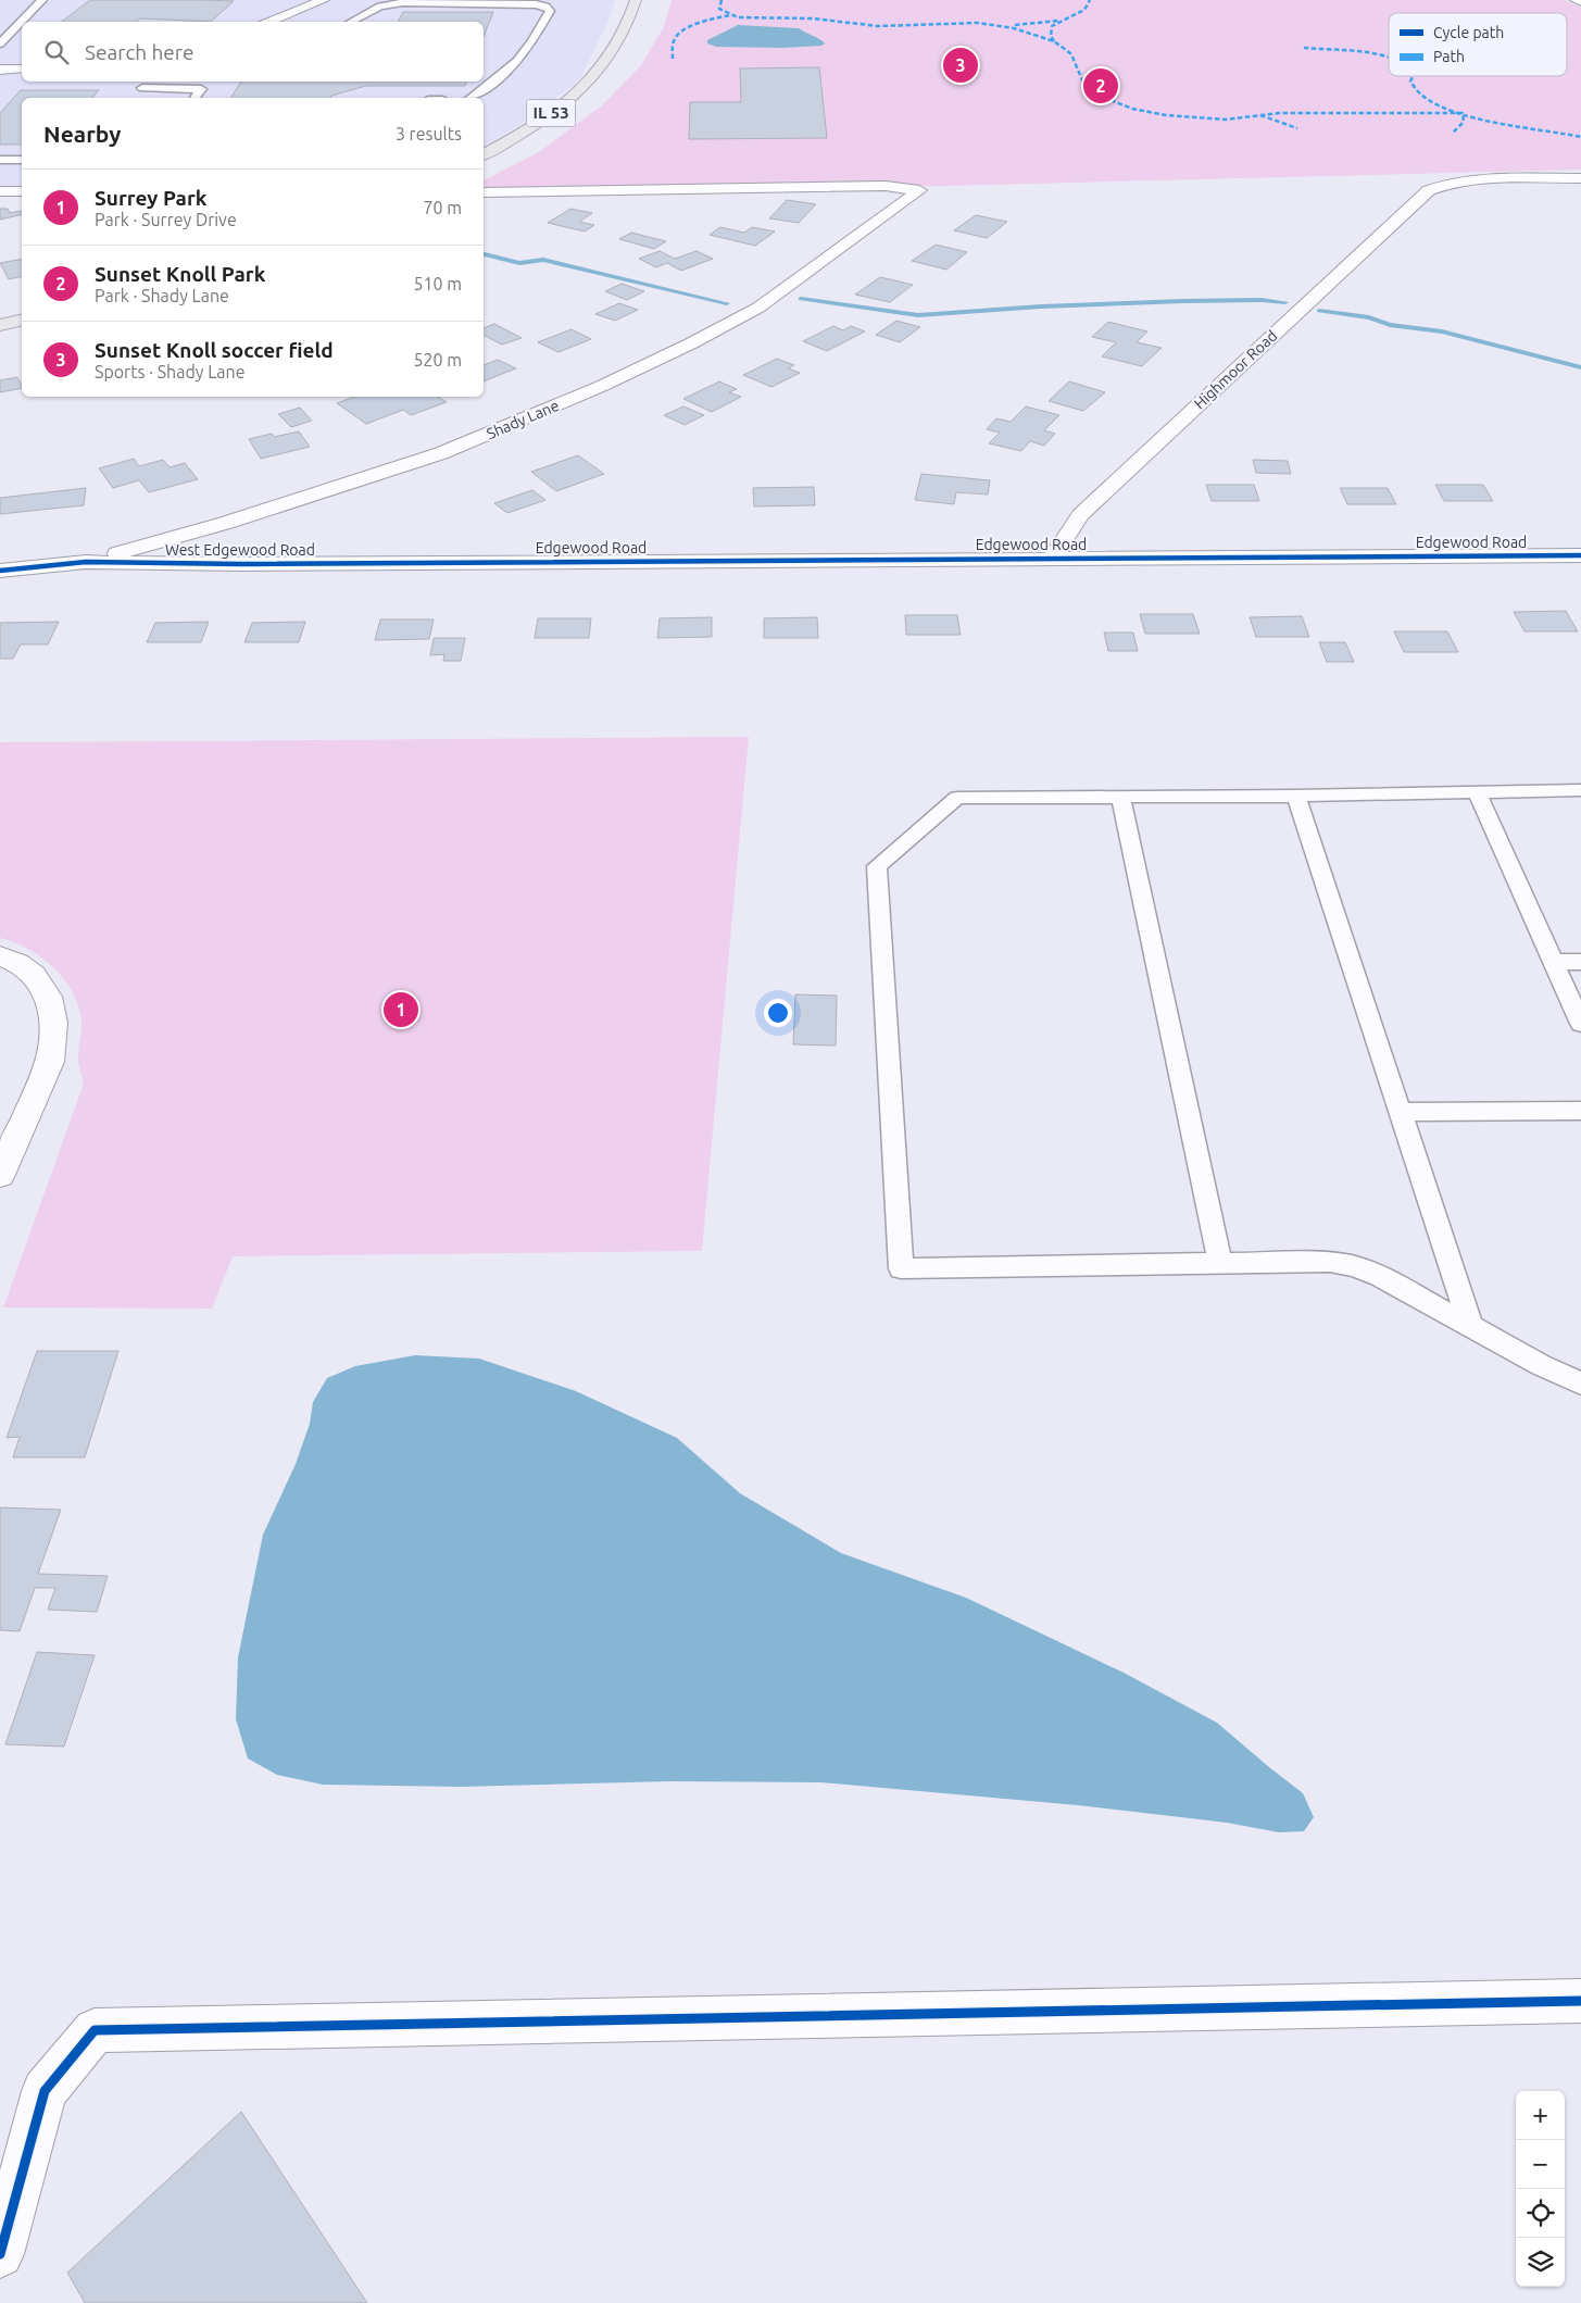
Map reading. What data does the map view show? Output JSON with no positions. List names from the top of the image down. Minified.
{"streets":{"main road":["IL 53"],"street":["Highmoor Road","Shady Lane","Edgewood Road","West Edgewood Road"]},"crossings":[["Highmoor Road","Edgewood Road"],["Shady Lane","West Edgewood Road"],["Edgewood Road","West Edgewood Road"]],"legend":["Cycle path","Path"],"page":{"search":"Search here","pins":["3","2","1"],"heading":["Nearby","3 results"],"list":[{"mark":"1","name":"Surrey Park","note":"Park · Surrey Drive","value":"70 m"},{"mark":"2","name":"Sunset Knoll Park","note":"Park · Shady Lane","value":"510 m"},{"mark":"3","name":"Sunset Knoll soccer field","note":"Sports · Shady Lane","value":"520 m"}],"map_buttons":["+","−"]}}
